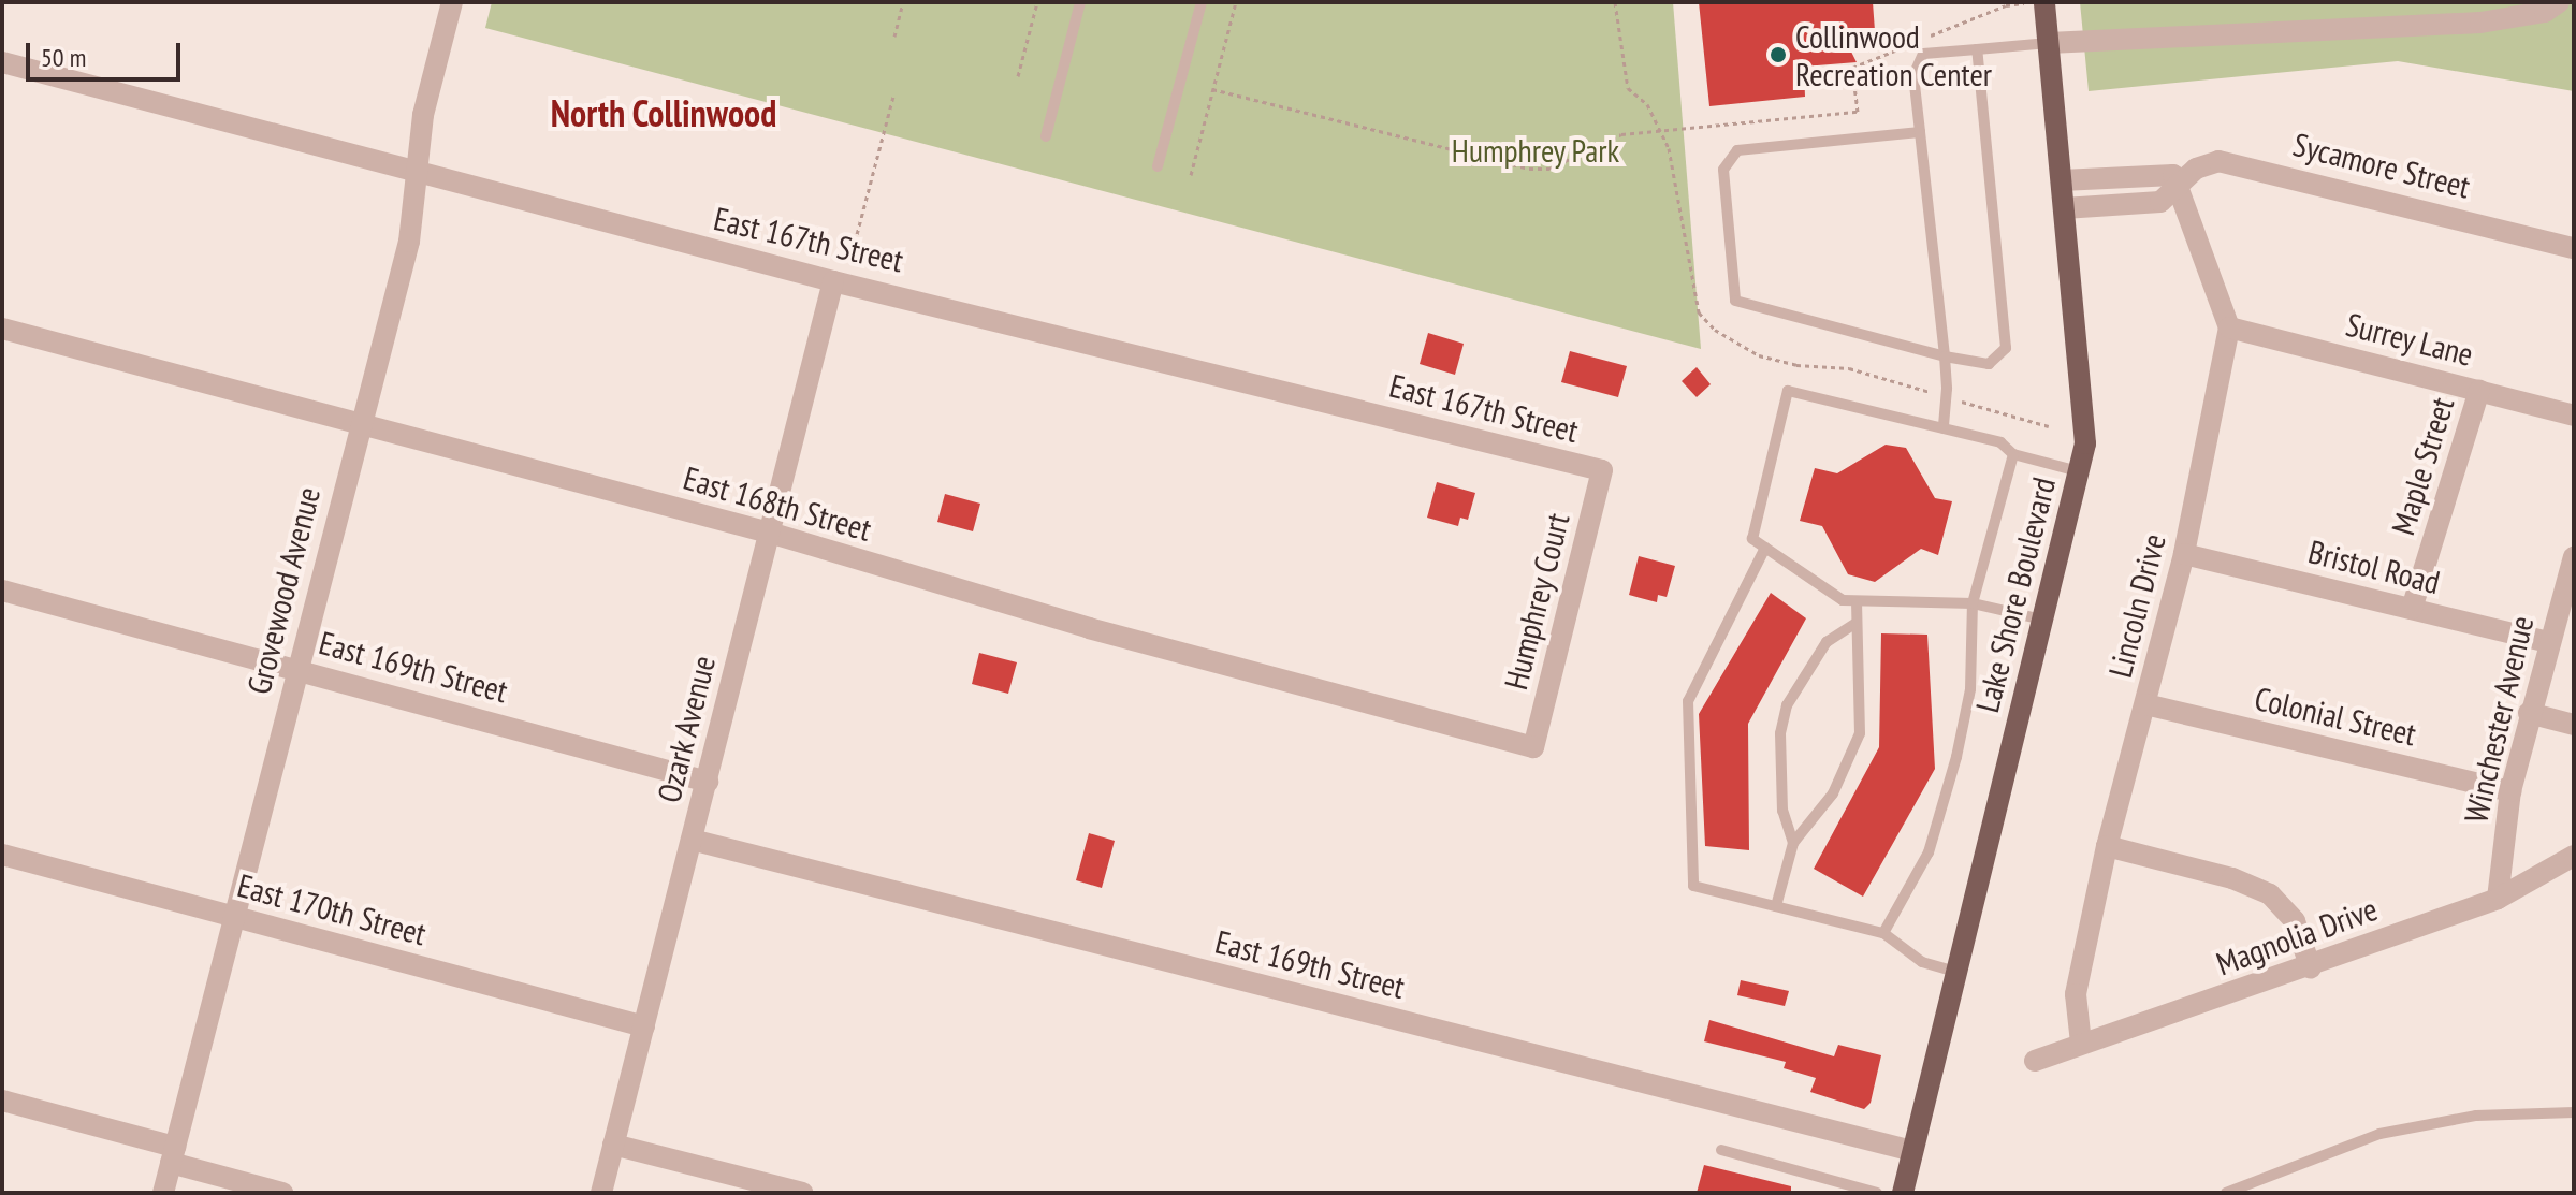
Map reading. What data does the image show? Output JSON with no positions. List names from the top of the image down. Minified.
{"streets":{"main road":["Lake Shore Boulevard"],"street":["Sycamore Street","East 167th Street","Surrey Lane","Maple Street","East 168th Street","Bristol Road","Grovewood Avenue","Humphrey Court","Lincoln Drive","East 169th Street","Colonial Street","Winchester Avenue","Ozark Avenue","East 170th Street","Magnolia Drive"]},"crossings":[["Sycamore Street","Lake Shore Boulevard"],["Sycamore Street","Lincoln Drive"],["East 167th Street","Grovewood Avenue"],["East 167th Street","Humphrey Court"],["East 167th Street","Ozark Avenue"],["Surrey Lane","Maple Street"],["Surrey Lane","Lincoln Drive"],["Maple Street","Bristol Road"],["East 168th Street","Grovewood Avenue"],["East 168th Street","Humphrey Court"],["East 168th Street","Ozark Avenue"],["Bristol Road","Lincoln Drive"],["Bristol Road","Winchester Avenue"],["Grovewood Avenue","East 169th Street"],["Grovewood Avenue","East 170th Street"],["Lake Shore Boulevard","East 169th Street"],["Lincoln Drive","Colonial Street"],["Lincoln Drive","Magnolia Drive"],["East 169th Street","Ozark Avenue"],["Colonial Street","Winchester Avenue"],["Winchester Avenue","Magnolia Drive"],["Ozark Avenue","East 170th Street"]],"districts":["North Collinwood"],"parks":["Humphrey Park"],"places":["Collinwood Recreation Center"],"scale_bar":"50 m"}
